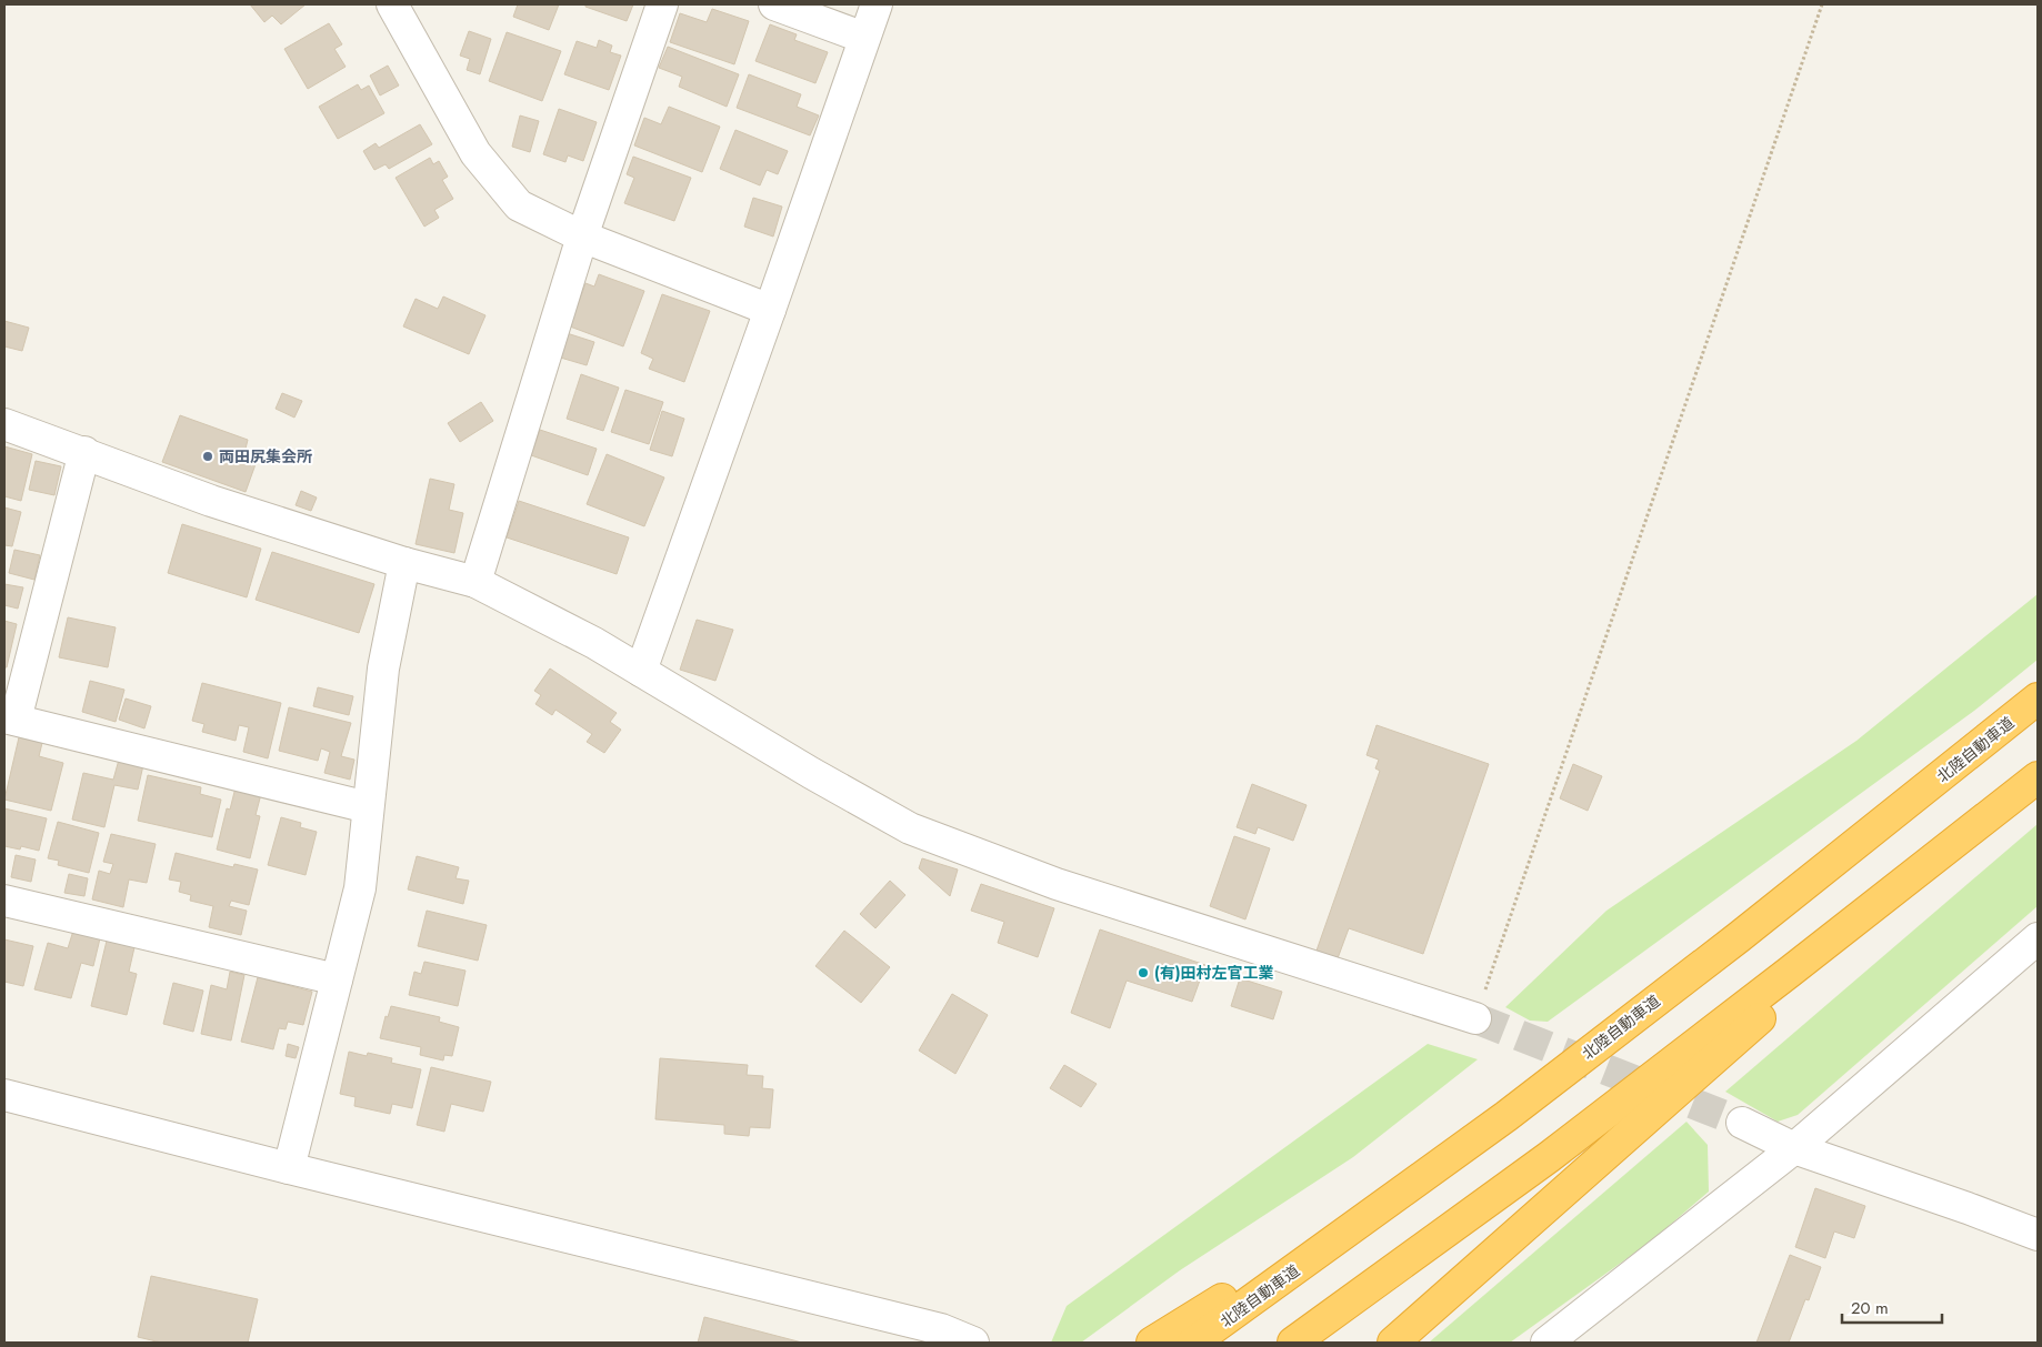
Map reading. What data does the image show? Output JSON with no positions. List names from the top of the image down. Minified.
{"streets":{"highway":["北陸自動車道"]},"places":["両田尻集会所","(有)田村左官工業"],"scale_bar":"20 m"}
